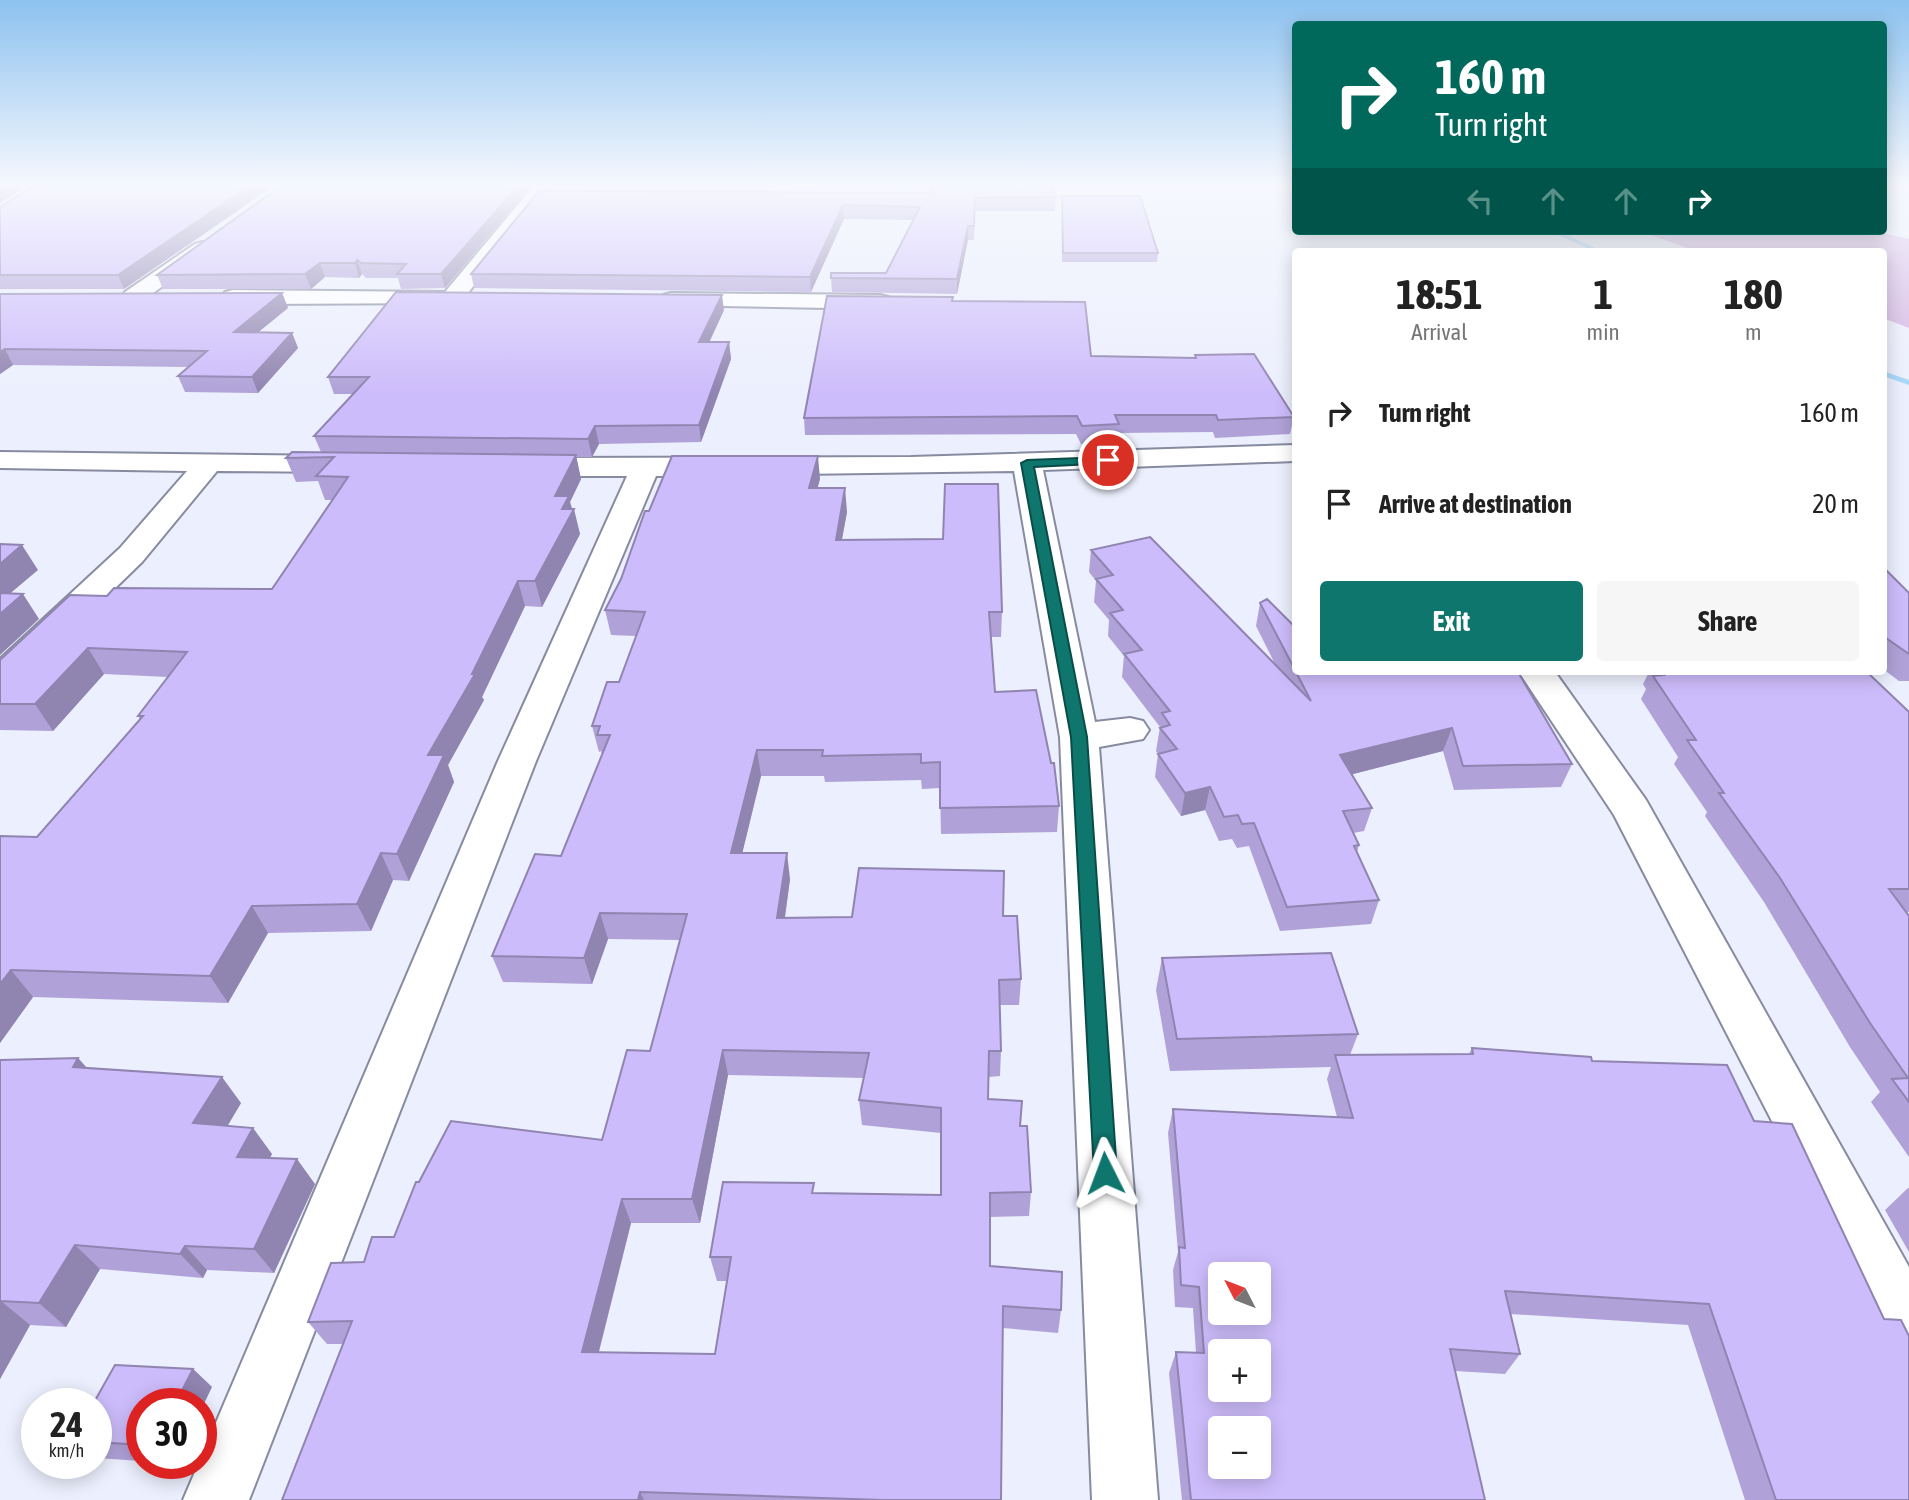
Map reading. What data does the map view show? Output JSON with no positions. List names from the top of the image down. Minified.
{"north":"top left","page":{"turn":["160 m","Turn right"],"eta":["18:51","Arrival","1","min","180","m"],"list":[{"name":"Turn right","value":"160 m"},{"name":"Arrive at destination","value":"20 m"}],"buttons":["Exit","Share"],"map_buttons":["+","−"],"speed":"24 km/h","limit":"30"}}
